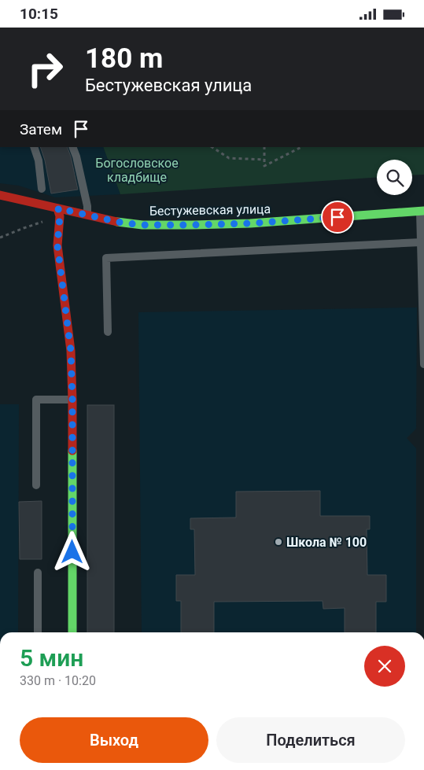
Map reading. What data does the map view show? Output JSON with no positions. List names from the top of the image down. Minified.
{"streets":{"street":["Бестужевская улица"]},"parks":["Богословское кладбище"],"places":["Школа № 100"],"page":{"status":"10:15","turn":["180 m","Бестужевская улица"],"then":"Затем","heading":["5 мин","330 m · 10:20"],"buttons":["Выход","Поделиться"]}}
